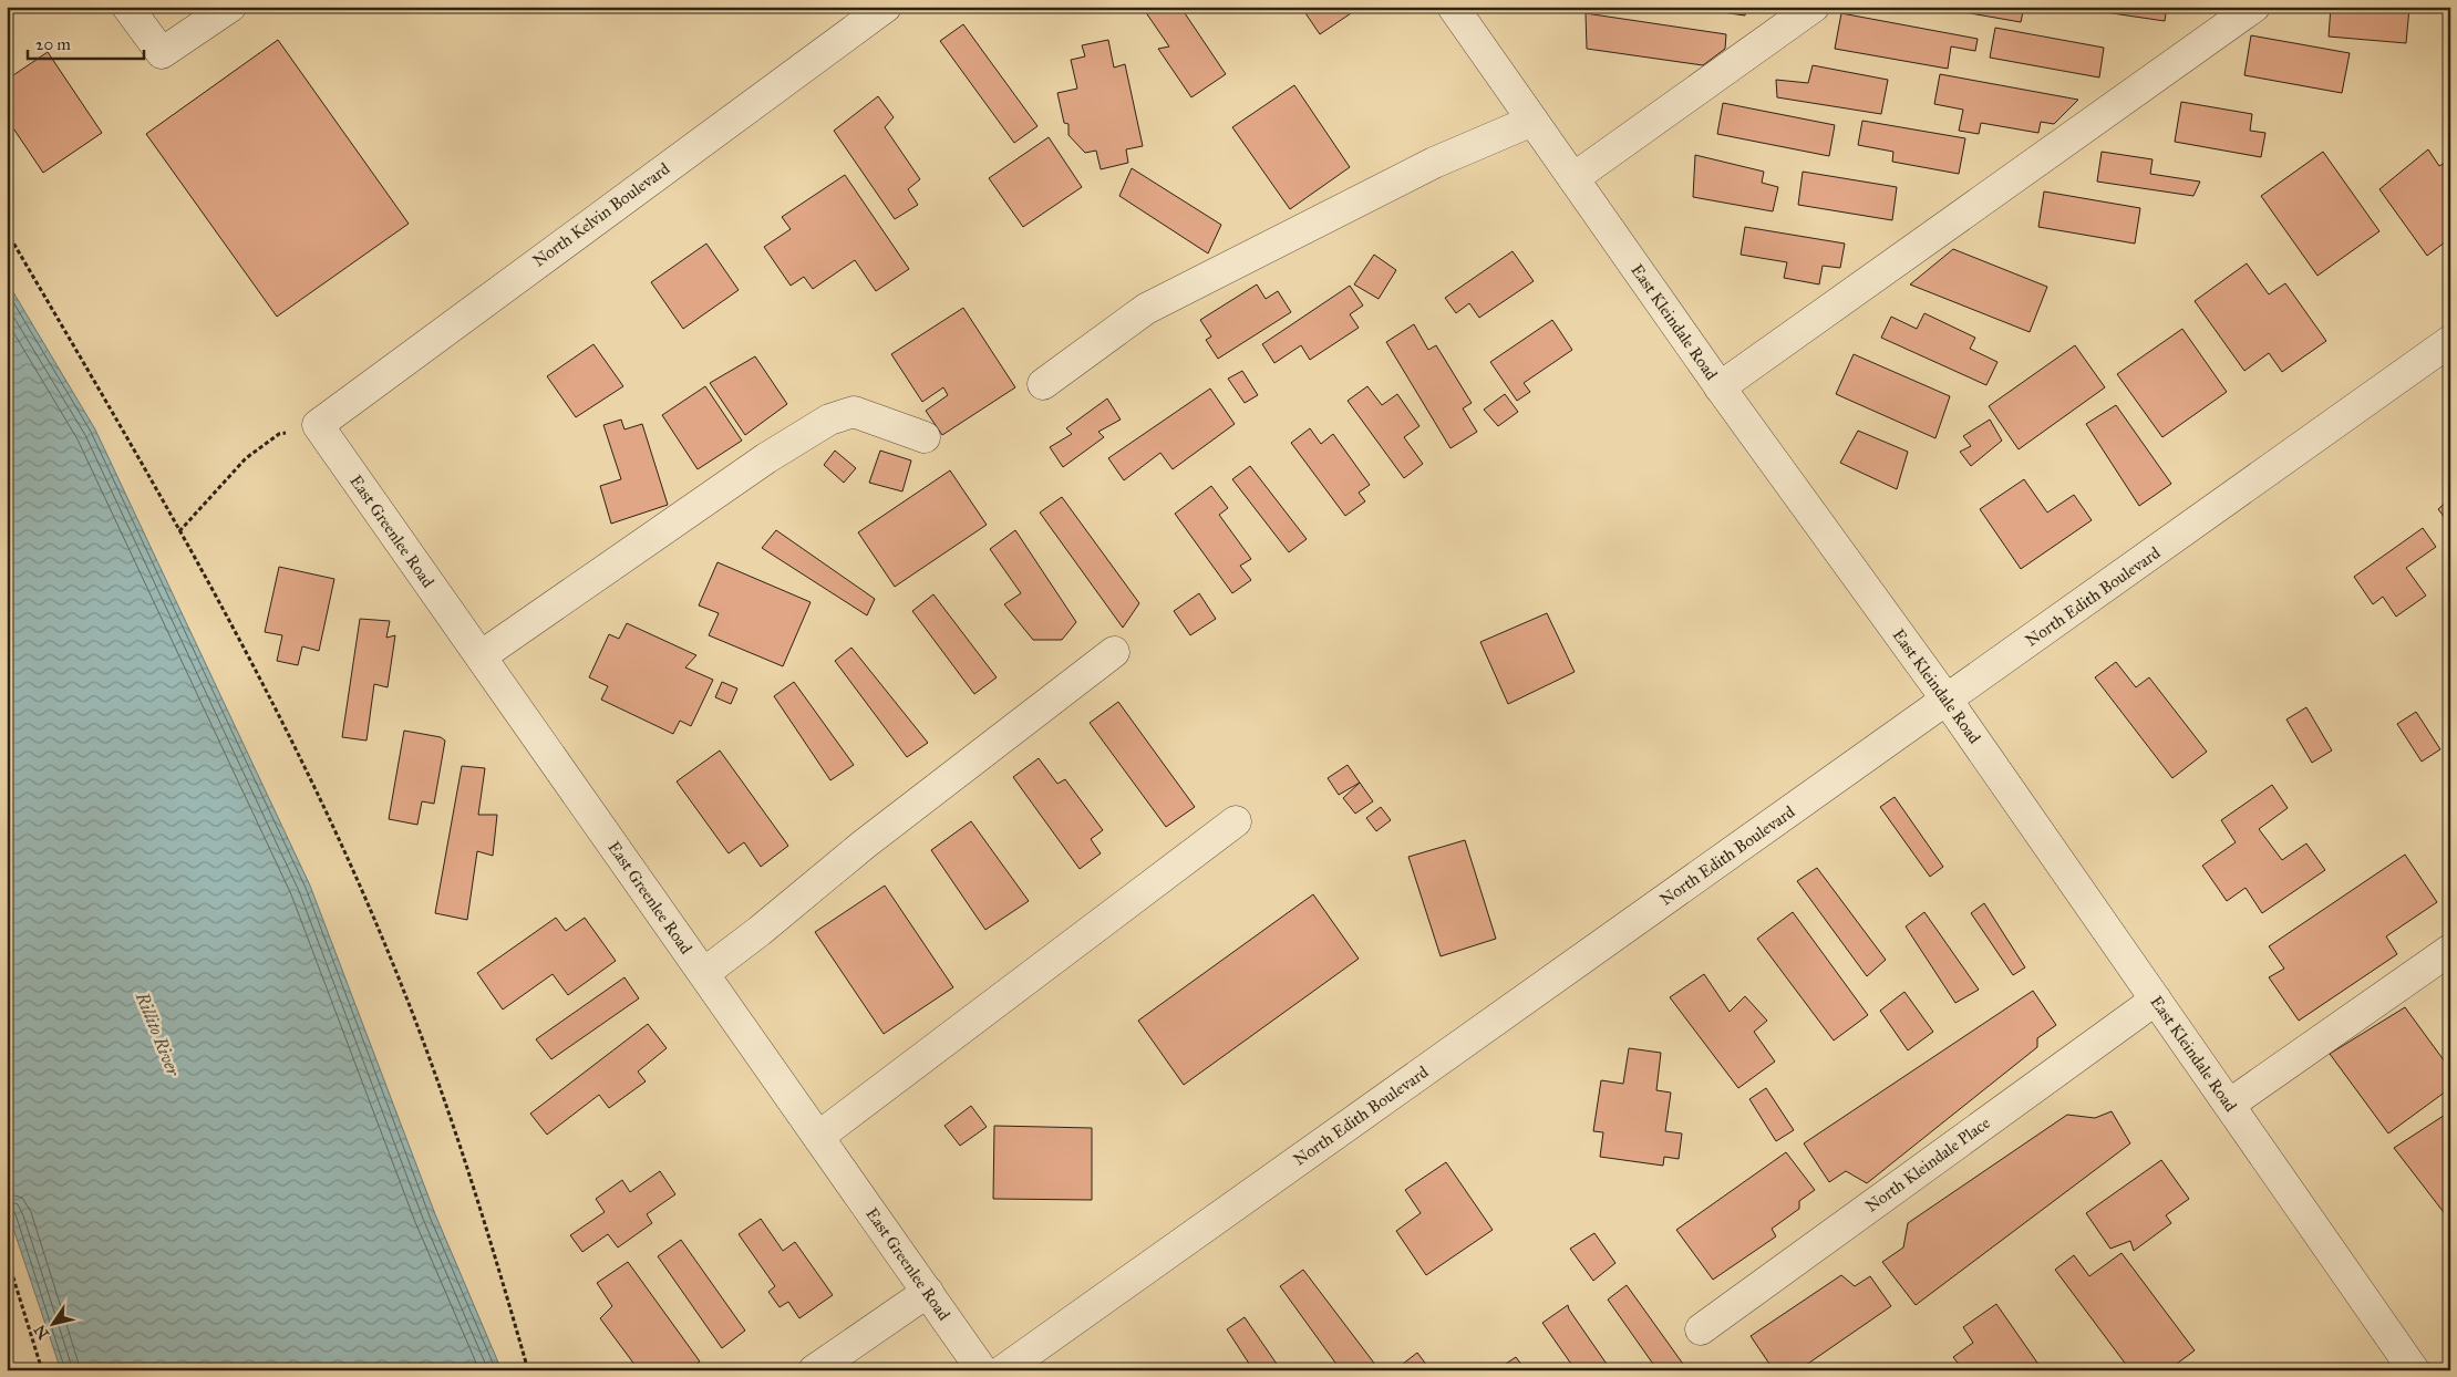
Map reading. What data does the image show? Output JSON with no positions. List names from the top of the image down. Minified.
{"streets":{"street":["North Kelvin Boulevard","East Kleindale Road","East Greenlee Road","North Edith Boulevard","North Kleindale Place"]},"crossings":[["North Kelvin Boulevard","East Greenlee Road"],["East Kleindale Road","North Edith Boulevard"],["East Kleindale Road","North Kleindale Place"]],"water":["Rillito River"],"scale_bar":"20 m","north":"bottom left"}
